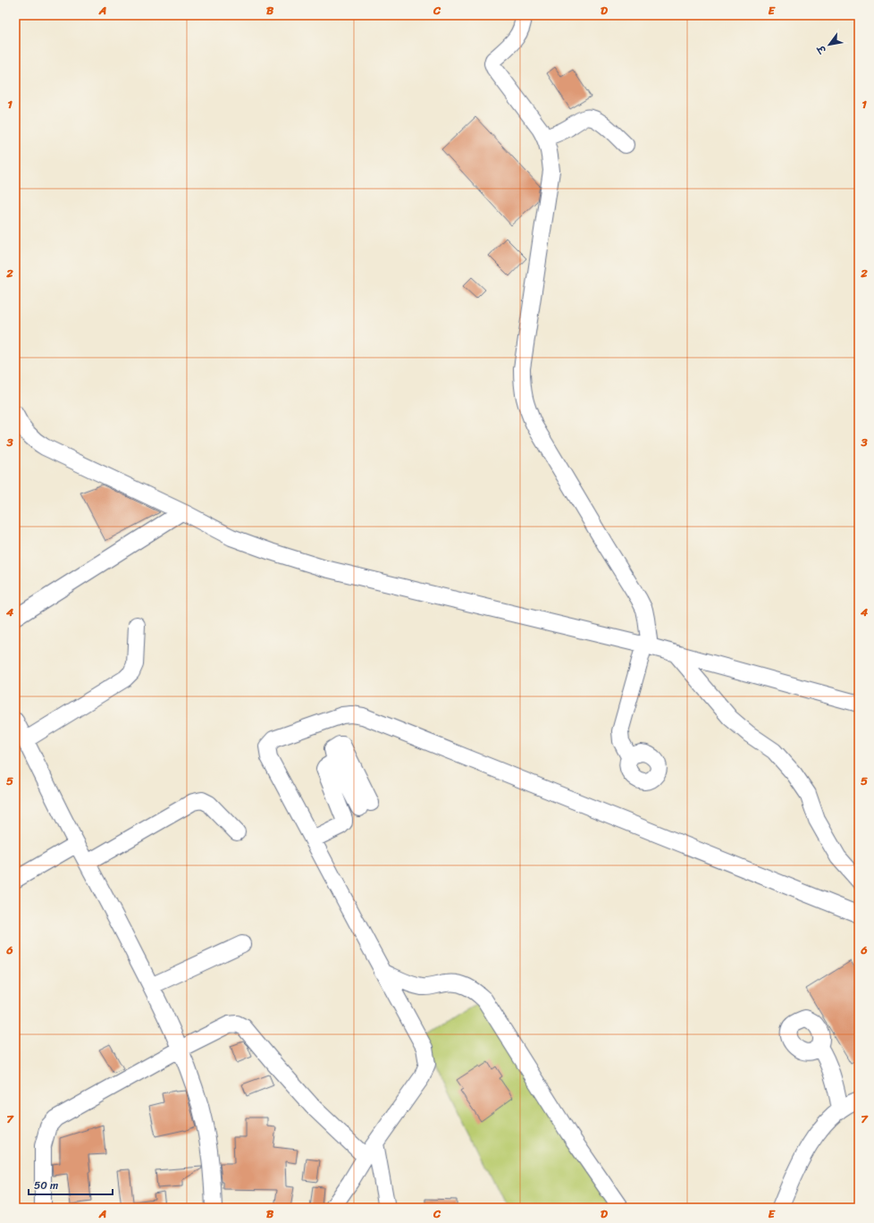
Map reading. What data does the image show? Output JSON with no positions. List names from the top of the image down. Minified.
{"scale_bar":"50 m","north":"bottom left","grid":{"columns":["A","B","C","D","E"],"rows":["1","2","3","4","5","6","7"]}}
